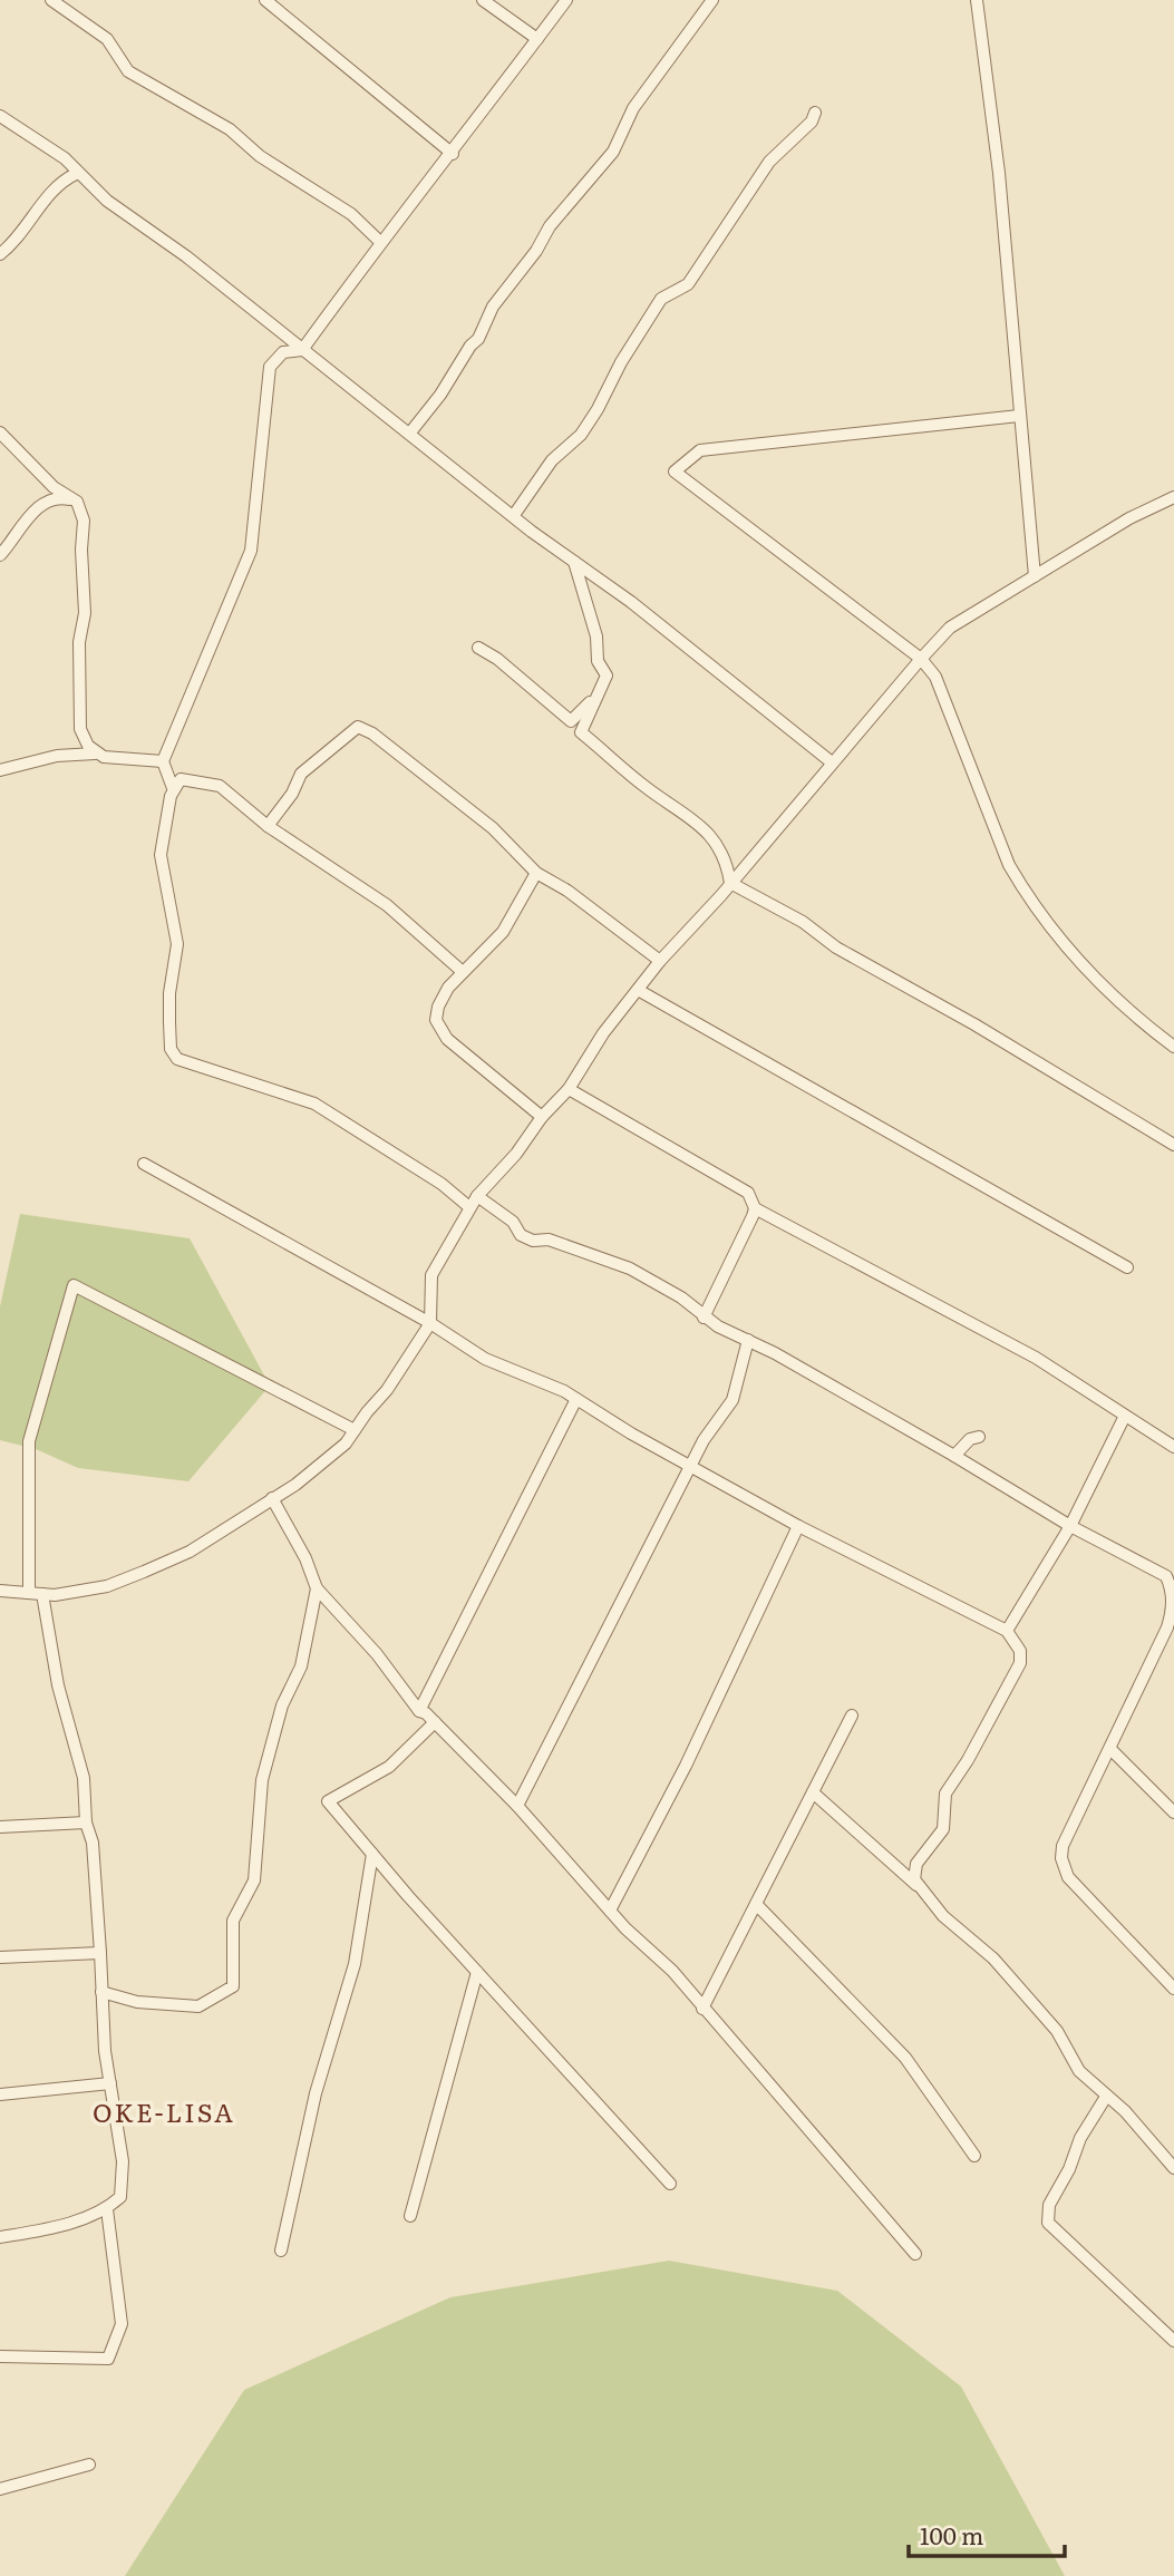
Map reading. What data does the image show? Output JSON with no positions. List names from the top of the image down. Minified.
{"districts":["OKE-LISA"],"scale_bar":"100 m"}
